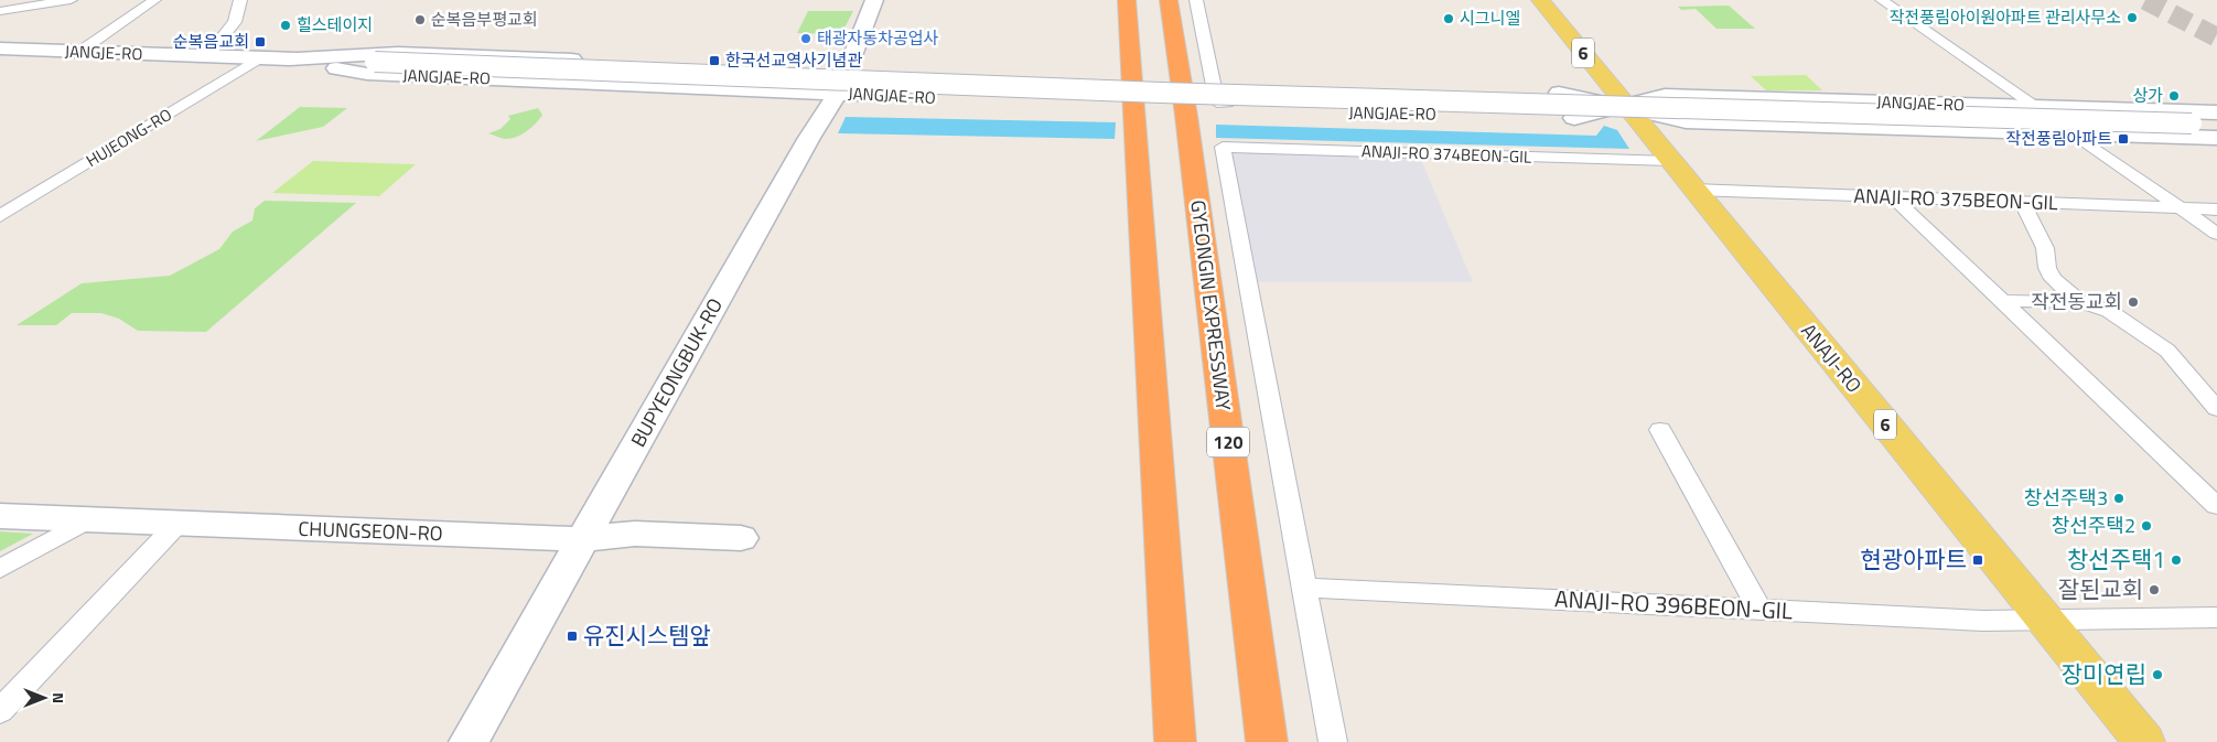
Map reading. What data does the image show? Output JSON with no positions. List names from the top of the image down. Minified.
{"streets":{"highway":["GYEONGIN EXPRESSWAY","120"],"main road":["JANGJE-RO","6","JANGJAE-RO","ANAJI-RO","BUPYEONGBUK-RO","CHUNGSEON-RO"],"street":["HUJEONG-RO","ANAJI-RO 374BEON-GIL","ANAJI-RO 375BEON-GIL","ANAJI-RO 396BEON-GIL"]},"crossings":[["JANGJE-RO","JANGJAE-RO"],["JANGJE-RO","HUJEONG-RO"],["JANGJAE-RO","ANAJI-RO"],["JANGJAE-RO","BUPYEONGBUK-RO"],["ANAJI-RO 374BEON-GIL","ANAJI-RO"],["ANAJI-RO 374BEON-GIL","ANAJI-RO 396BEON-GIL"],["ANAJI-RO 375BEON-GIL","ANAJI-RO"],["ANAJI-RO","ANAJI-RO 396BEON-GIL"],["BUPYEONGBUK-RO","CHUNGSEON-RO"]],"places":{"other":["작전풍림아이원아파트 관리사무소","시그니엘","순복음부평교회","힐스테이지","태광자동차공업사","상가","작전동교회","창선주택3","창선주택2","창선주택1","잘된교회","장미연립"],"transit":["순복음교회","한국선교역사기념관","작전풍림아파트","현광아파트","유진시스템앞"]},"north":"right"}
